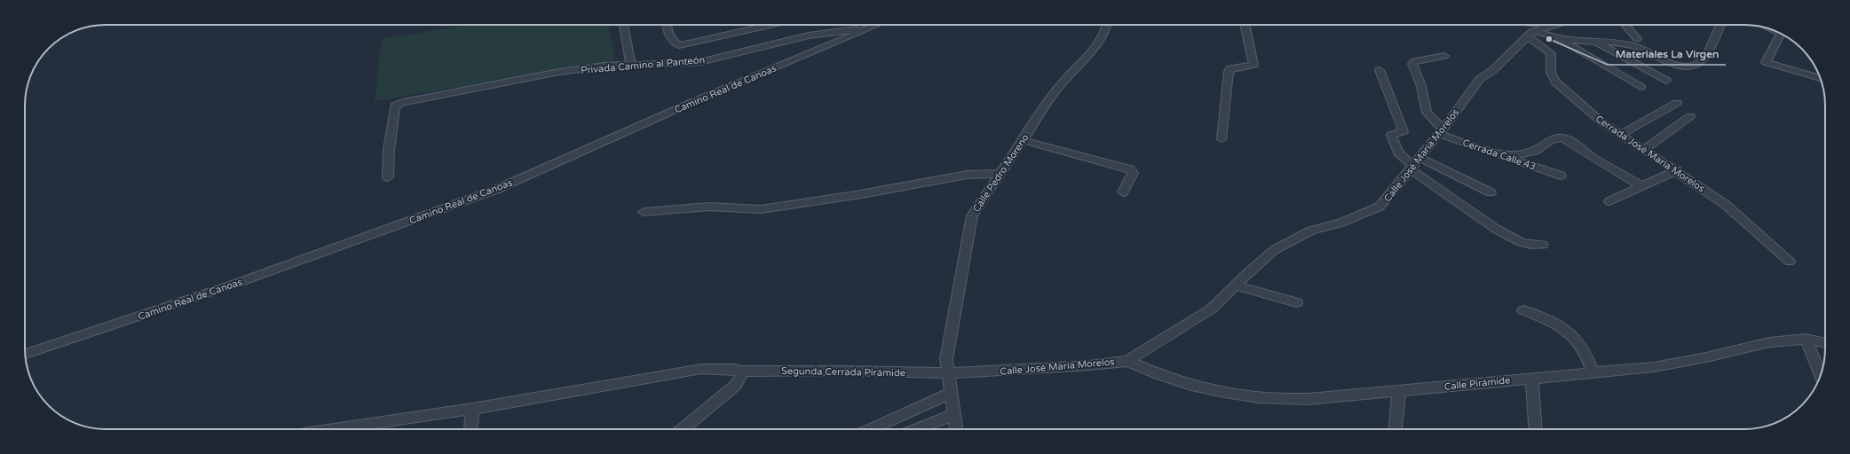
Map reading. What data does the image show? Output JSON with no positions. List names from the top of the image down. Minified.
{"streets":{"street":["Privada Camino al Panteón","Camino Real de Canoas","Cerrada José María Morelos","Cerrada Calle 43","Calle José María Morelos","Calle Pedro Moreno","Segunda Cerrada Pirámide","Calle Pirámide"]},"crossings":[["Privada Camino al Panteón","Camino Real de Canoas"],["Cerrada José María Morelos","Calle José María Morelos"],["Cerrada Calle 43","Calle José María Morelos"],["Calle José María Morelos","Calle Pedro Moreno"],["Calle José María Morelos","Segunda Cerrada Pirámide"],["Calle José María Morelos","Calle Pirámide"],["Calle Pedro Moreno","Segunda Cerrada Pirámide"]],"places":["Materiales La Virgen"]}
